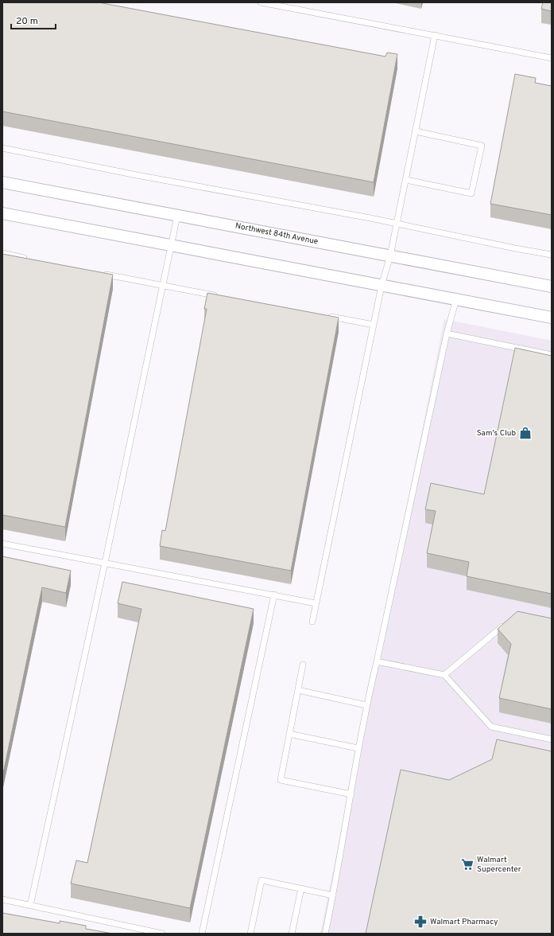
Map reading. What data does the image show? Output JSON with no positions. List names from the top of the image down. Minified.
{"streets":{"street":["Northwest 84th Avenue"]},"places":{"shop":["Sam's Club"],"supermarket":["Walmart Supercenter"],"pharmacy":["Walmart Pharmacy"]},"scale_bar":"20 m"}
